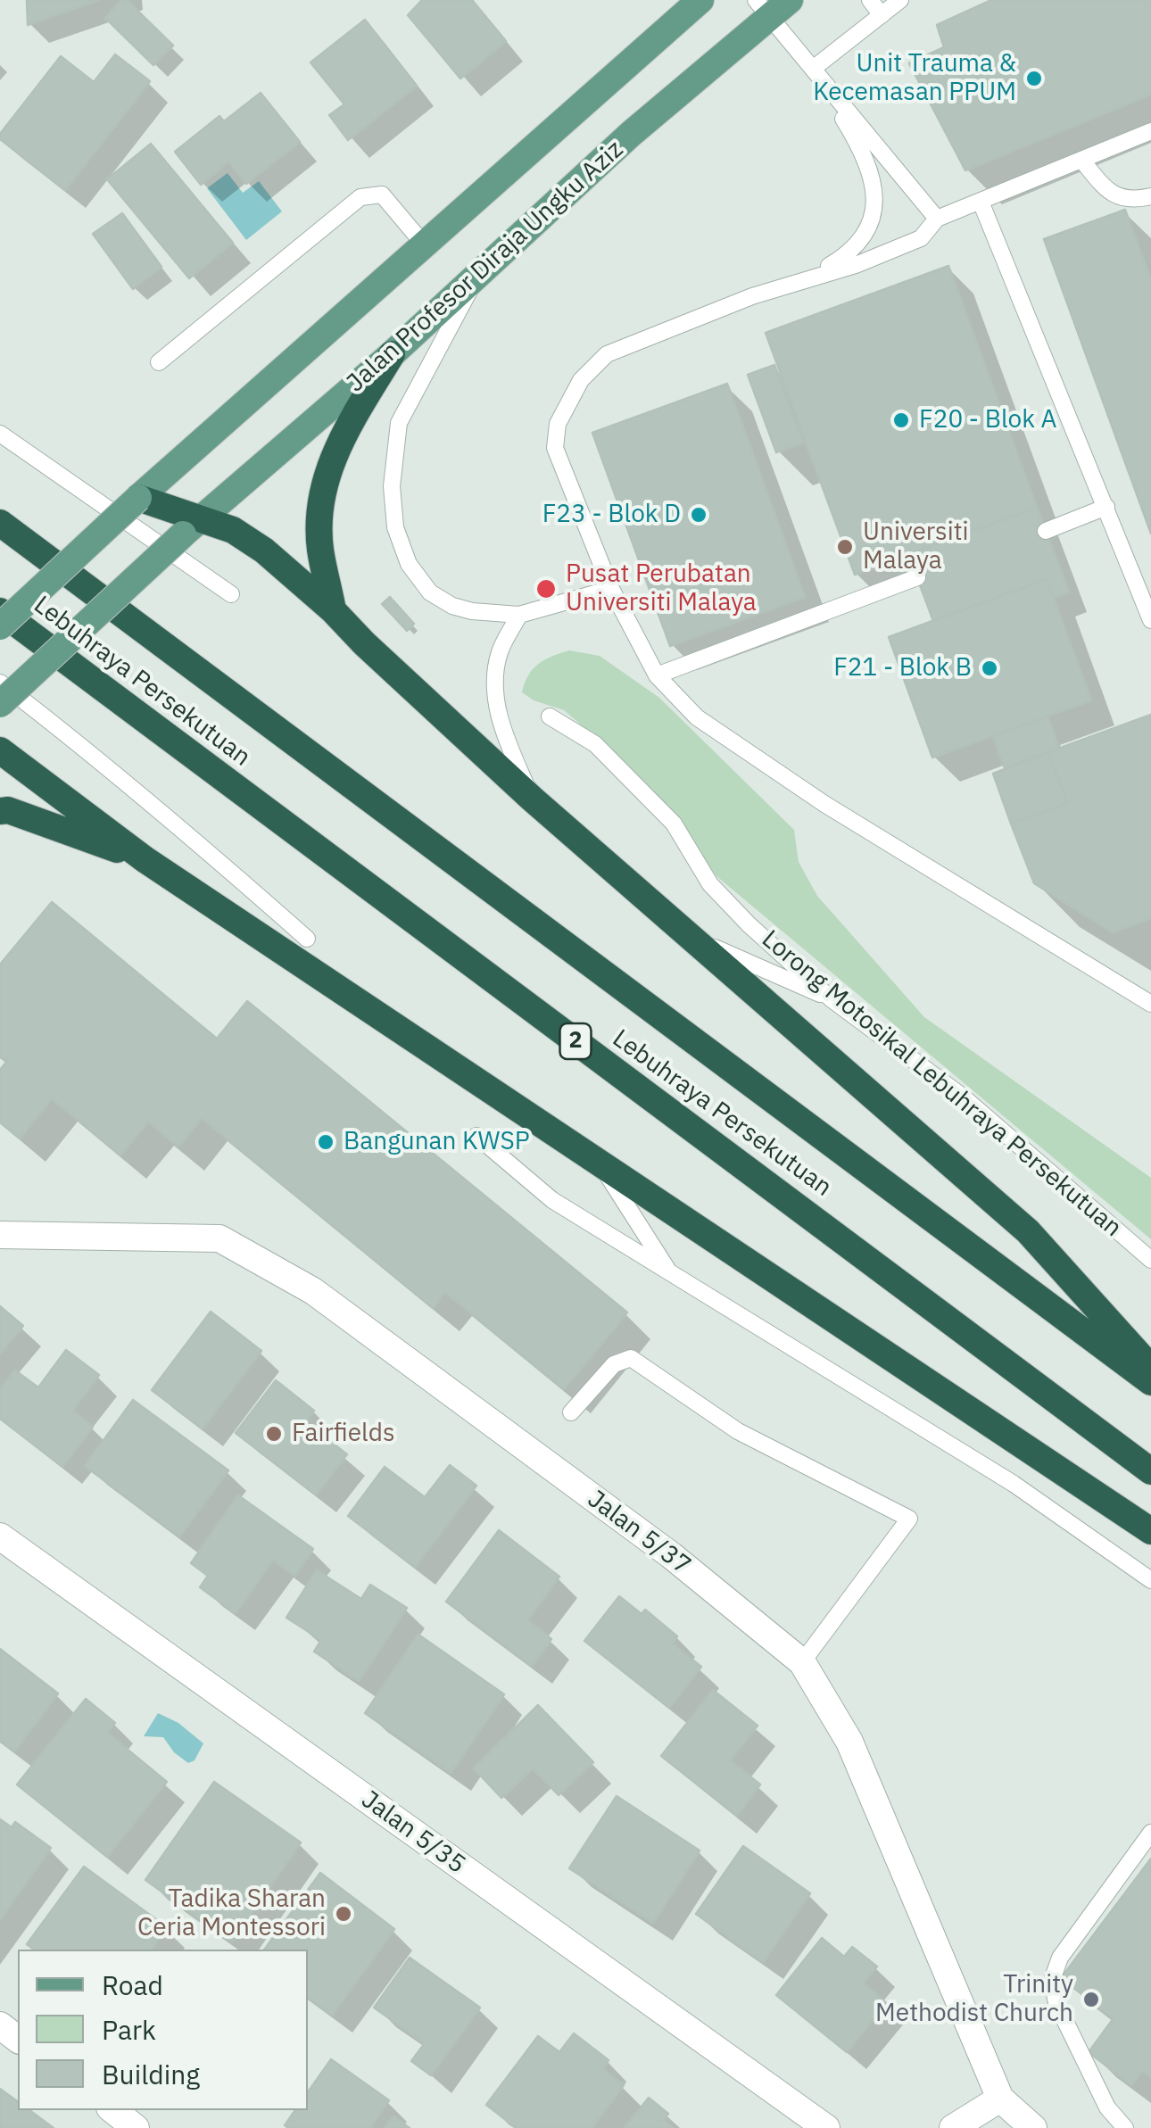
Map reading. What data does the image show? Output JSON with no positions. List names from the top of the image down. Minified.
{"streets":{"highway":["Lebuhraya Persekutuan","2"],"main road":["Jalan Profesor Diraja Ungku Aziz"],"street":["Jalan 5/37","Jalan 5/35"],"lane":["Lorong Motosikal Lebuhraya Persekutuan"]},"places":["Unit Trauma & Kecemasan PPUM","F20 - Blok A","F23 - Blok D","Universiti Malaya","Pusat Perubatan Universiti Malaya","F21 - Blok B","Bangunan KWSP","Fairfields","Tadika Sharan Ceria Montessori","Trinity Methodist Church"],"legend":["Road","Park","Building"]}
